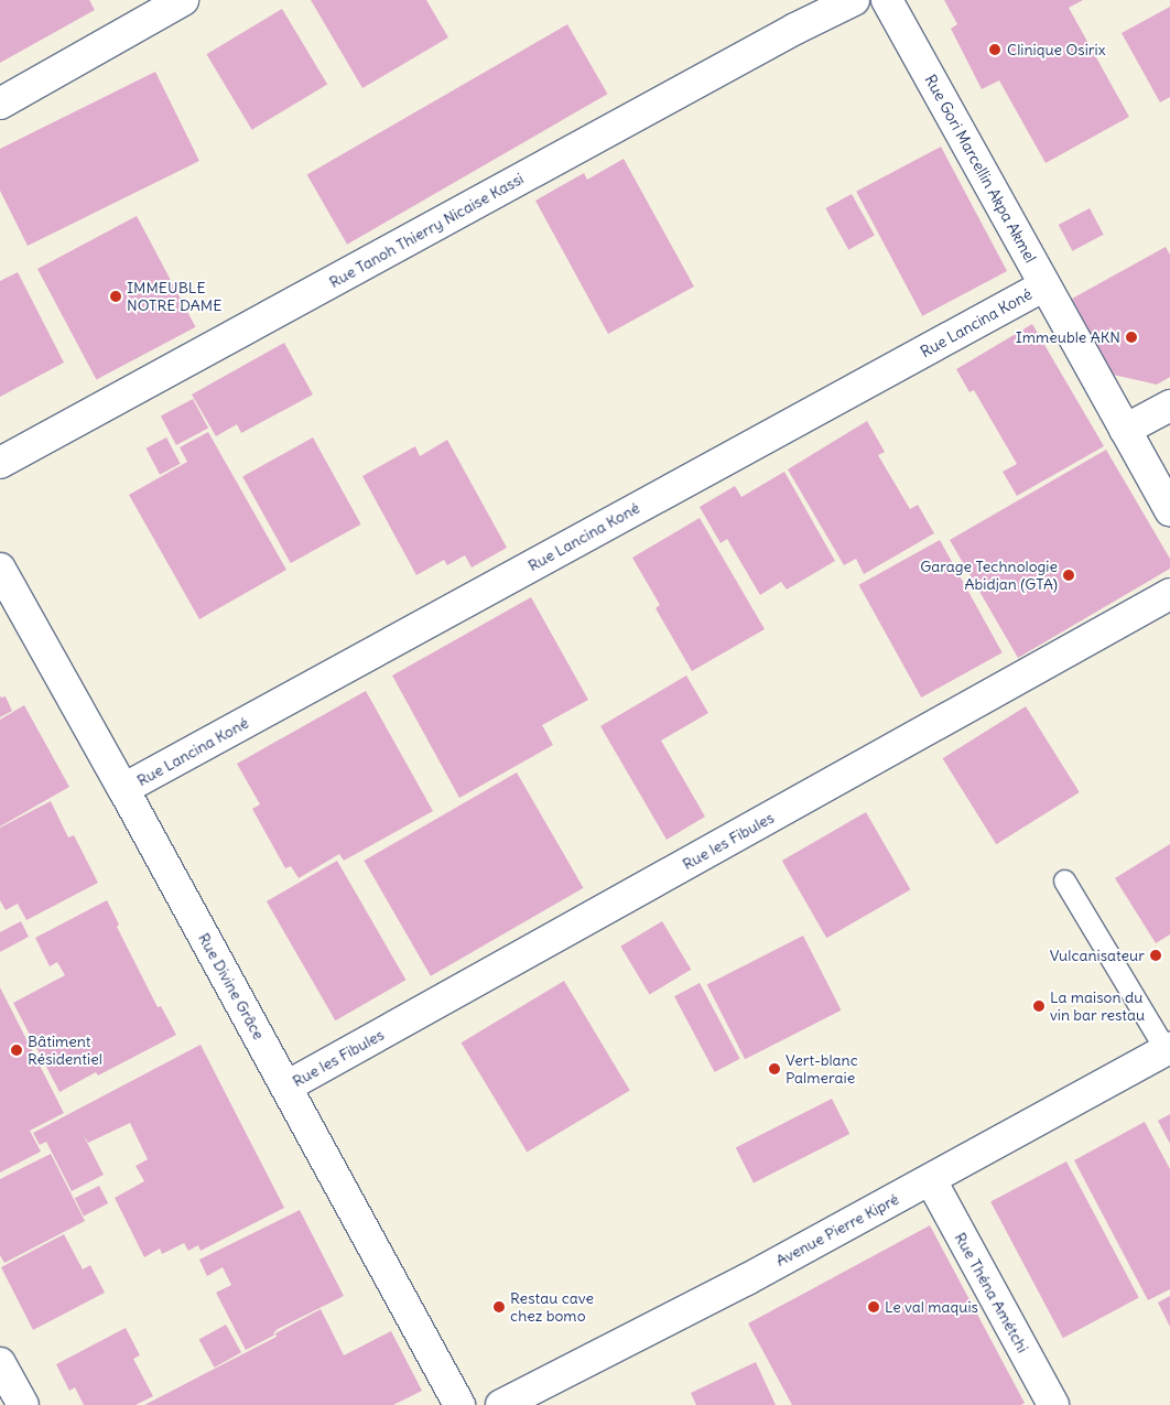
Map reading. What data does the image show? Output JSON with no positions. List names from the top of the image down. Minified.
{"streets":{"street":["Rue Gori Marcellin Akpa Akmel","Rue Tanoh Thierry Nicaise Kassi","Rue Lancina Koné","Rue les Fibules","Rue Divine Grâce","Avenue Pierre Kipré","Rue Théna Amétchi"]},"crossings":[["Rue Gori Marcellin Akpa Akmel","Rue Lancina Koné"],["Rue Lancina Koné","Rue Divine Grâce"],["Rue les Fibules","Rue Divine Grâce"],["Avenue Pierre Kipré","Rue Théna Amétchi"]],"places":["Clinique Osirix","IMMEUBLE NOTRE DAME","Immeuble AKN","Garage Technologie Abidjan (GTA)","Vulcanisateur","La maison du vin bar restau","Bâtiment Résidentiel","Vert-blanc Palmeraie","Restau cave chez bomo","Le val maquis"]}
